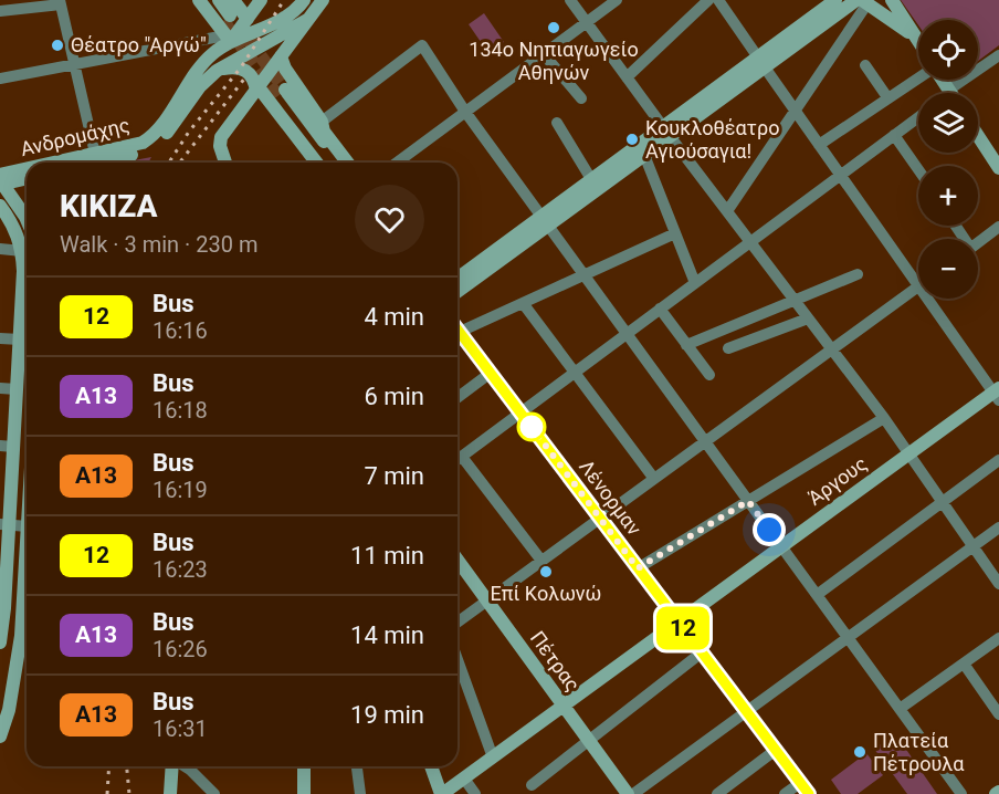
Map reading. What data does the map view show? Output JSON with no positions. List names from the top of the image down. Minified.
{"streets":{"main road":["Ανδρομάχης","Άργους","Λένορμαν","Πέτρας"]},"crossings":[["Άργους","Λένορμαν"],["Άργους","Πέτρας"]],"places":["134ο Νηπιαγωγείο Αθηνών","Θέατρο \"Αργώ\"","Κουκλοθέατρο Αγιούσαγια!","Επί Κολωνώ","Πλατεία Πέτρουλα"],"lines":["bus line 12"],"page":{"on_map":"12","map_buttons":["+","−"],"heading":["ΚΙΚΙΖΑ","Walk · 3 min · 230 m"],"list":[{"mark":"12","name":"Bus","note":"16:16","value":"4 min"},{"mark":"Α13","name":"Bus","note":"16:18","value":"6 min"},{"mark":"A13","name":"Bus","note":"16:19","value":"7 min"},{"mark":"12","name":"Bus","note":"16:23","value":"11 min"},{"mark":"Α13","name":"Bus","note":"16:26","value":"14 min"},{"mark":"A13","name":"Bus","note":"16:31","value":"19 min"}]}}
